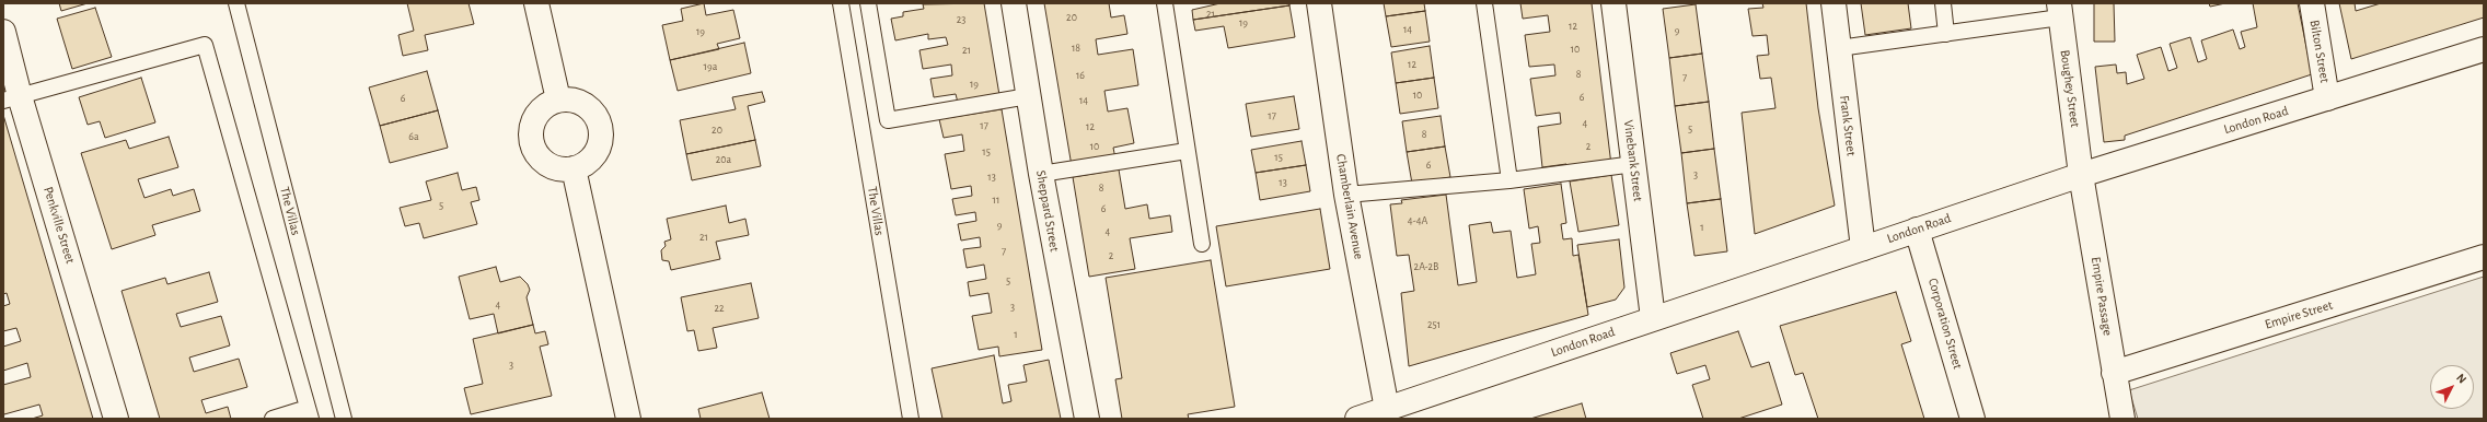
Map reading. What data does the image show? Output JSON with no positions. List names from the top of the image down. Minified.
{"streets":{"street":["Bilton Street","Boughey Street","London Road","Frank Street","Vinebank Street","Chamberlain Avenue","Sheppard Street","Penkville Street","Empire Passage","Empire Street","Corporation Street"],"lane":["The Villas"]},"crossings":[["Bilton Street","London Road"],["Boughey Street","London Road"],["Boughey Street","Empire Passage"],["London Road","Frank Street"],["London Road","Vinebank Street"],["London Road","Chamberlain Avenue"],["London Road","Empire Passage"],["London Road","Corporation Street"],["Empire Passage","Empire Street"]],"house_numbers":["21","20","23","19","12","14","9","19","18","10","21","12","19a","8","16","7","19","10","6","6","14","17","4","17","12","5","20","8","6a","10","2","15","15","20a","6","3","13","13","8","11","5","6","4-4A","9","1","4","21","7","2","2A-2B","5","4","3","22","251","1","3"],"north":"top right"}
